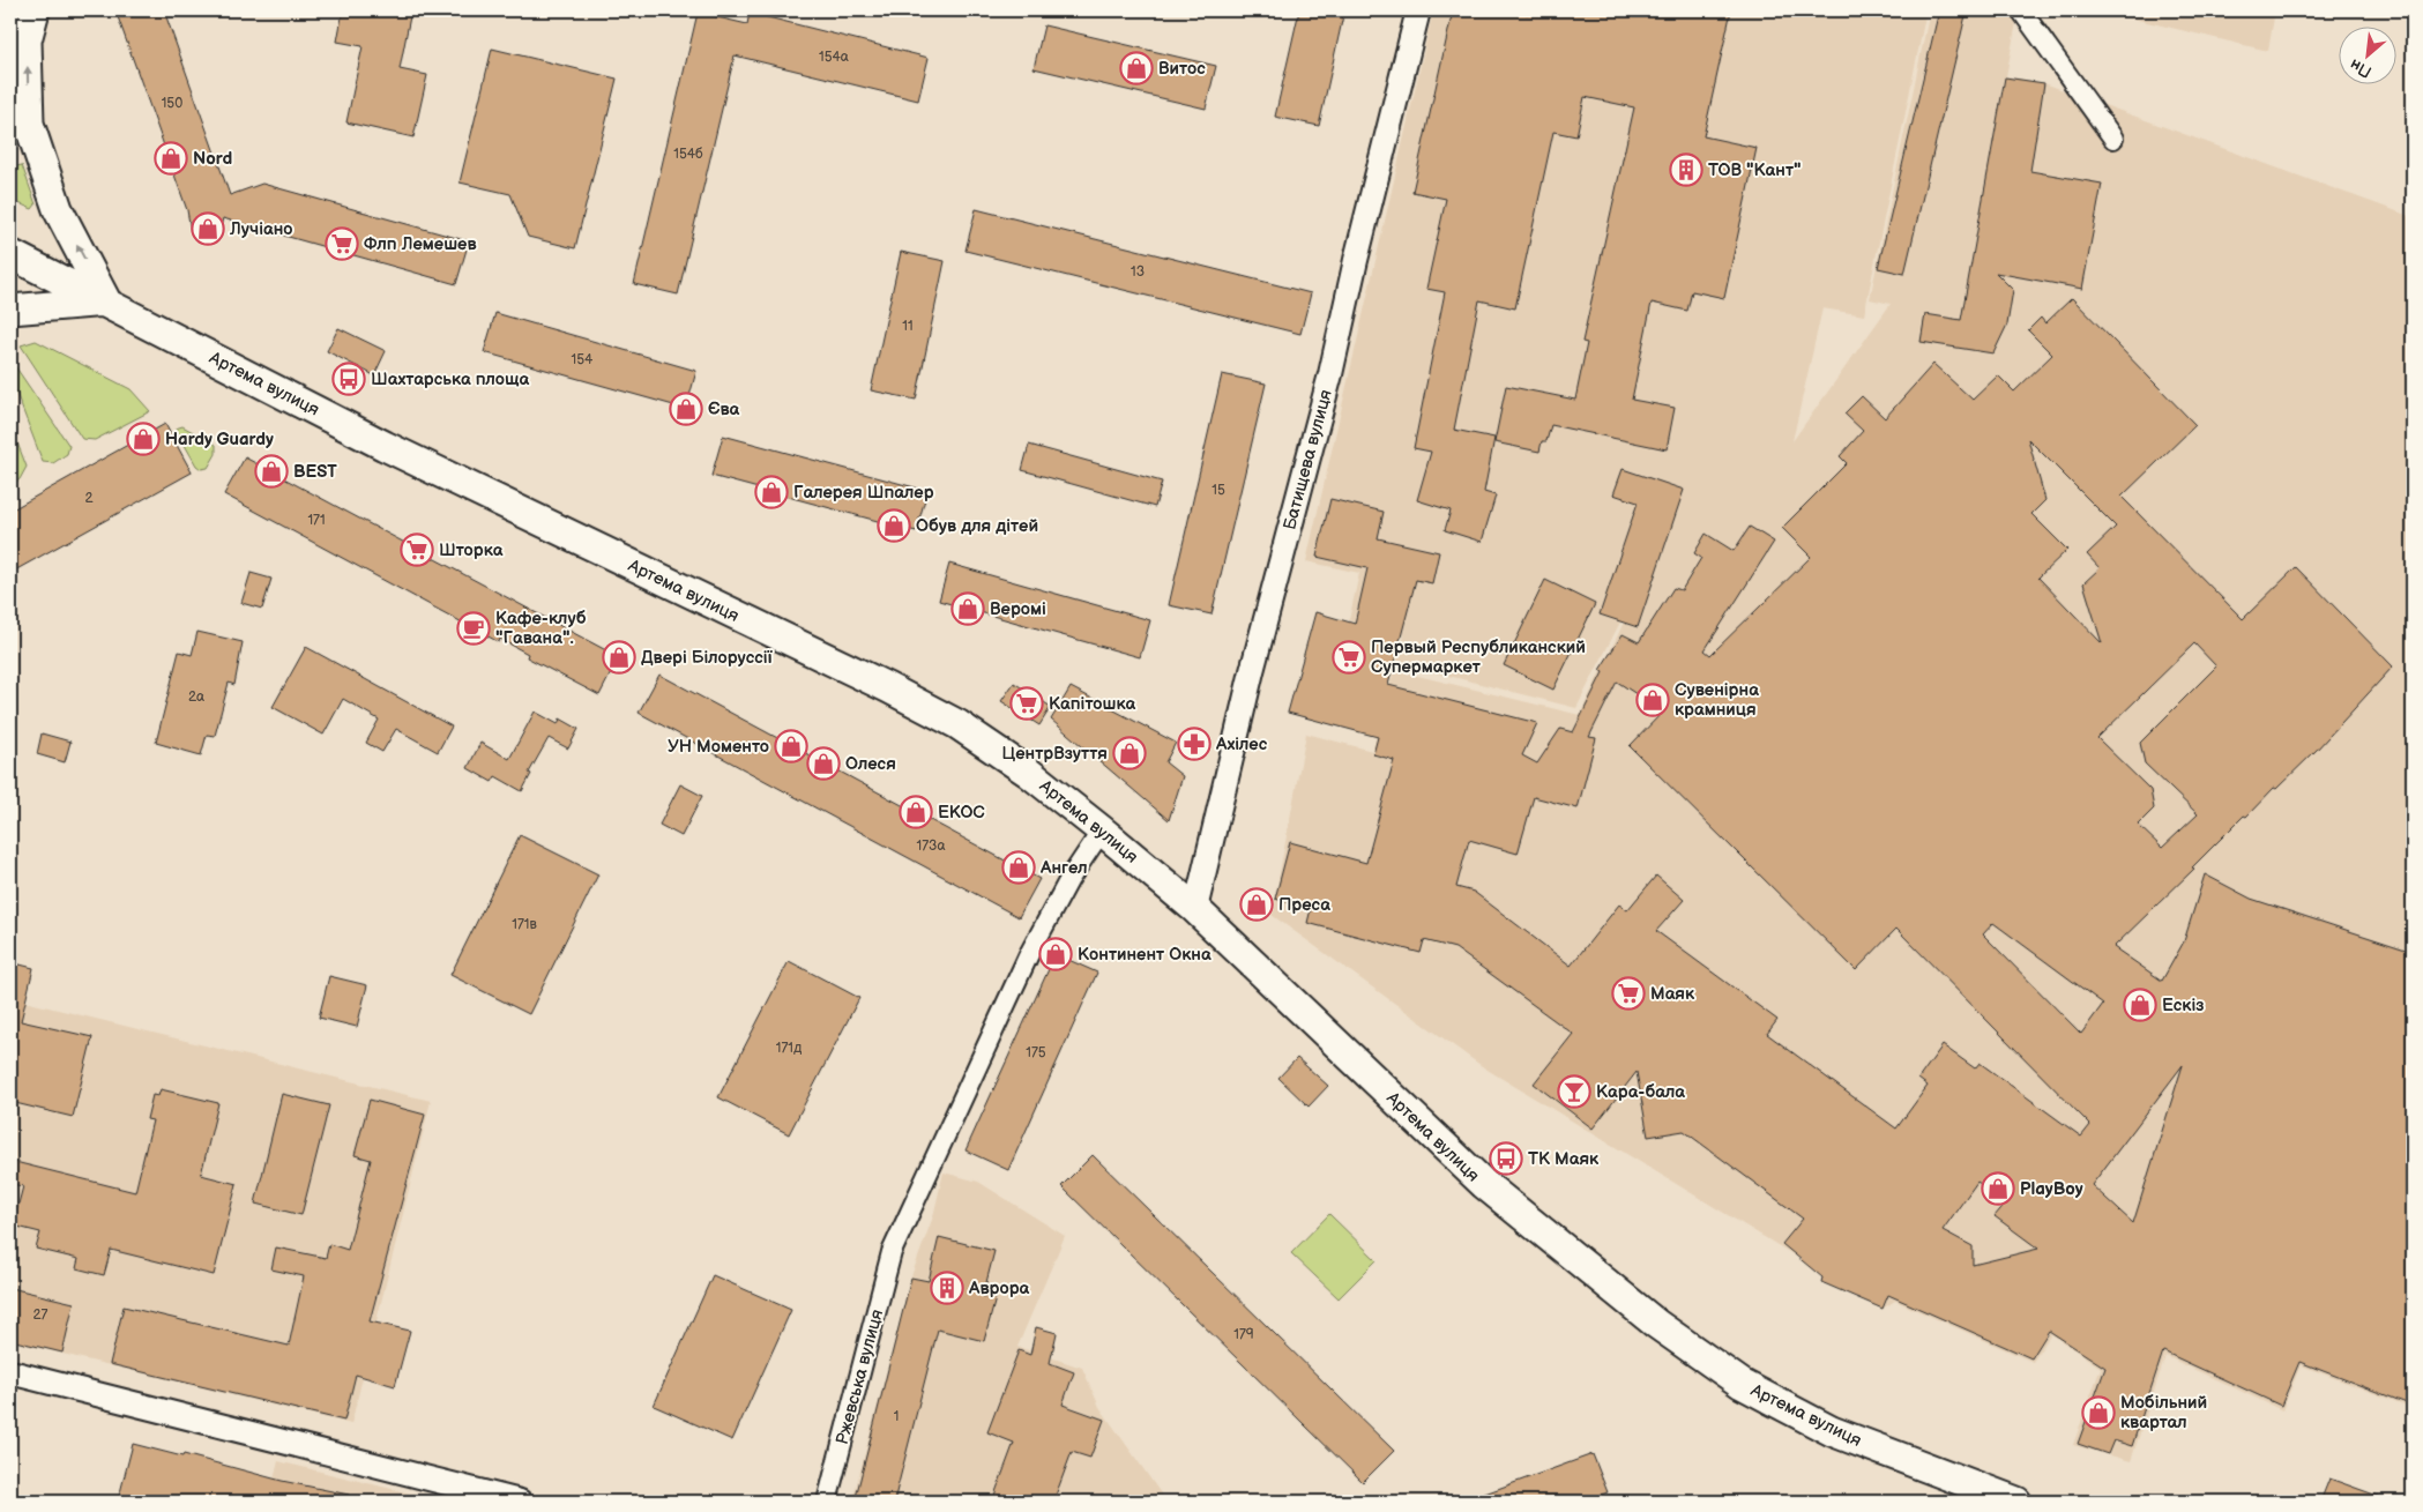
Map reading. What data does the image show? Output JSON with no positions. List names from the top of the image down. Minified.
{"streets":{"main road":["Артема вулиця"],"street":["Батищева вулиця","Ржевська вулиця"]},"crossings":[["Артема вулиця","Батищева вулиця"],["Артема вулиця","Ржевська вулиця"]],"places":{"shop":["Витос","Nord","Лучіано","Єва","Hardy Guardy","BEST","Галерея Шпалер","Обув для дітей","Веромі","Двері Білоруссії","Сувенірна крамниця","УН Моменто","ЦентрВзуття","Олеся","ЕКОС","Ангел","Преса","Континент Окна","Ескіз","PlayBoy","Мобільний квартал"],"building":["ТОВ \"Кант\"","Аврора"],"supermarket":["Флп Лемешев","Шторка","Первый Республиканский Супермаркет","Капітошка","Маяк"],"bus stop":["Шахтарська площа","ТК Маяк"],"cafe":["Кафе-клуб \"Гавана\"."],"pharmacy":["Ахілес"],"bar":["Кара-бала"]},"house_numbers":["154а","150","154б","13","11","154","15","2","171","2а","173а","171в","171д","175","27","179","1"],"north":"bottom left"}
